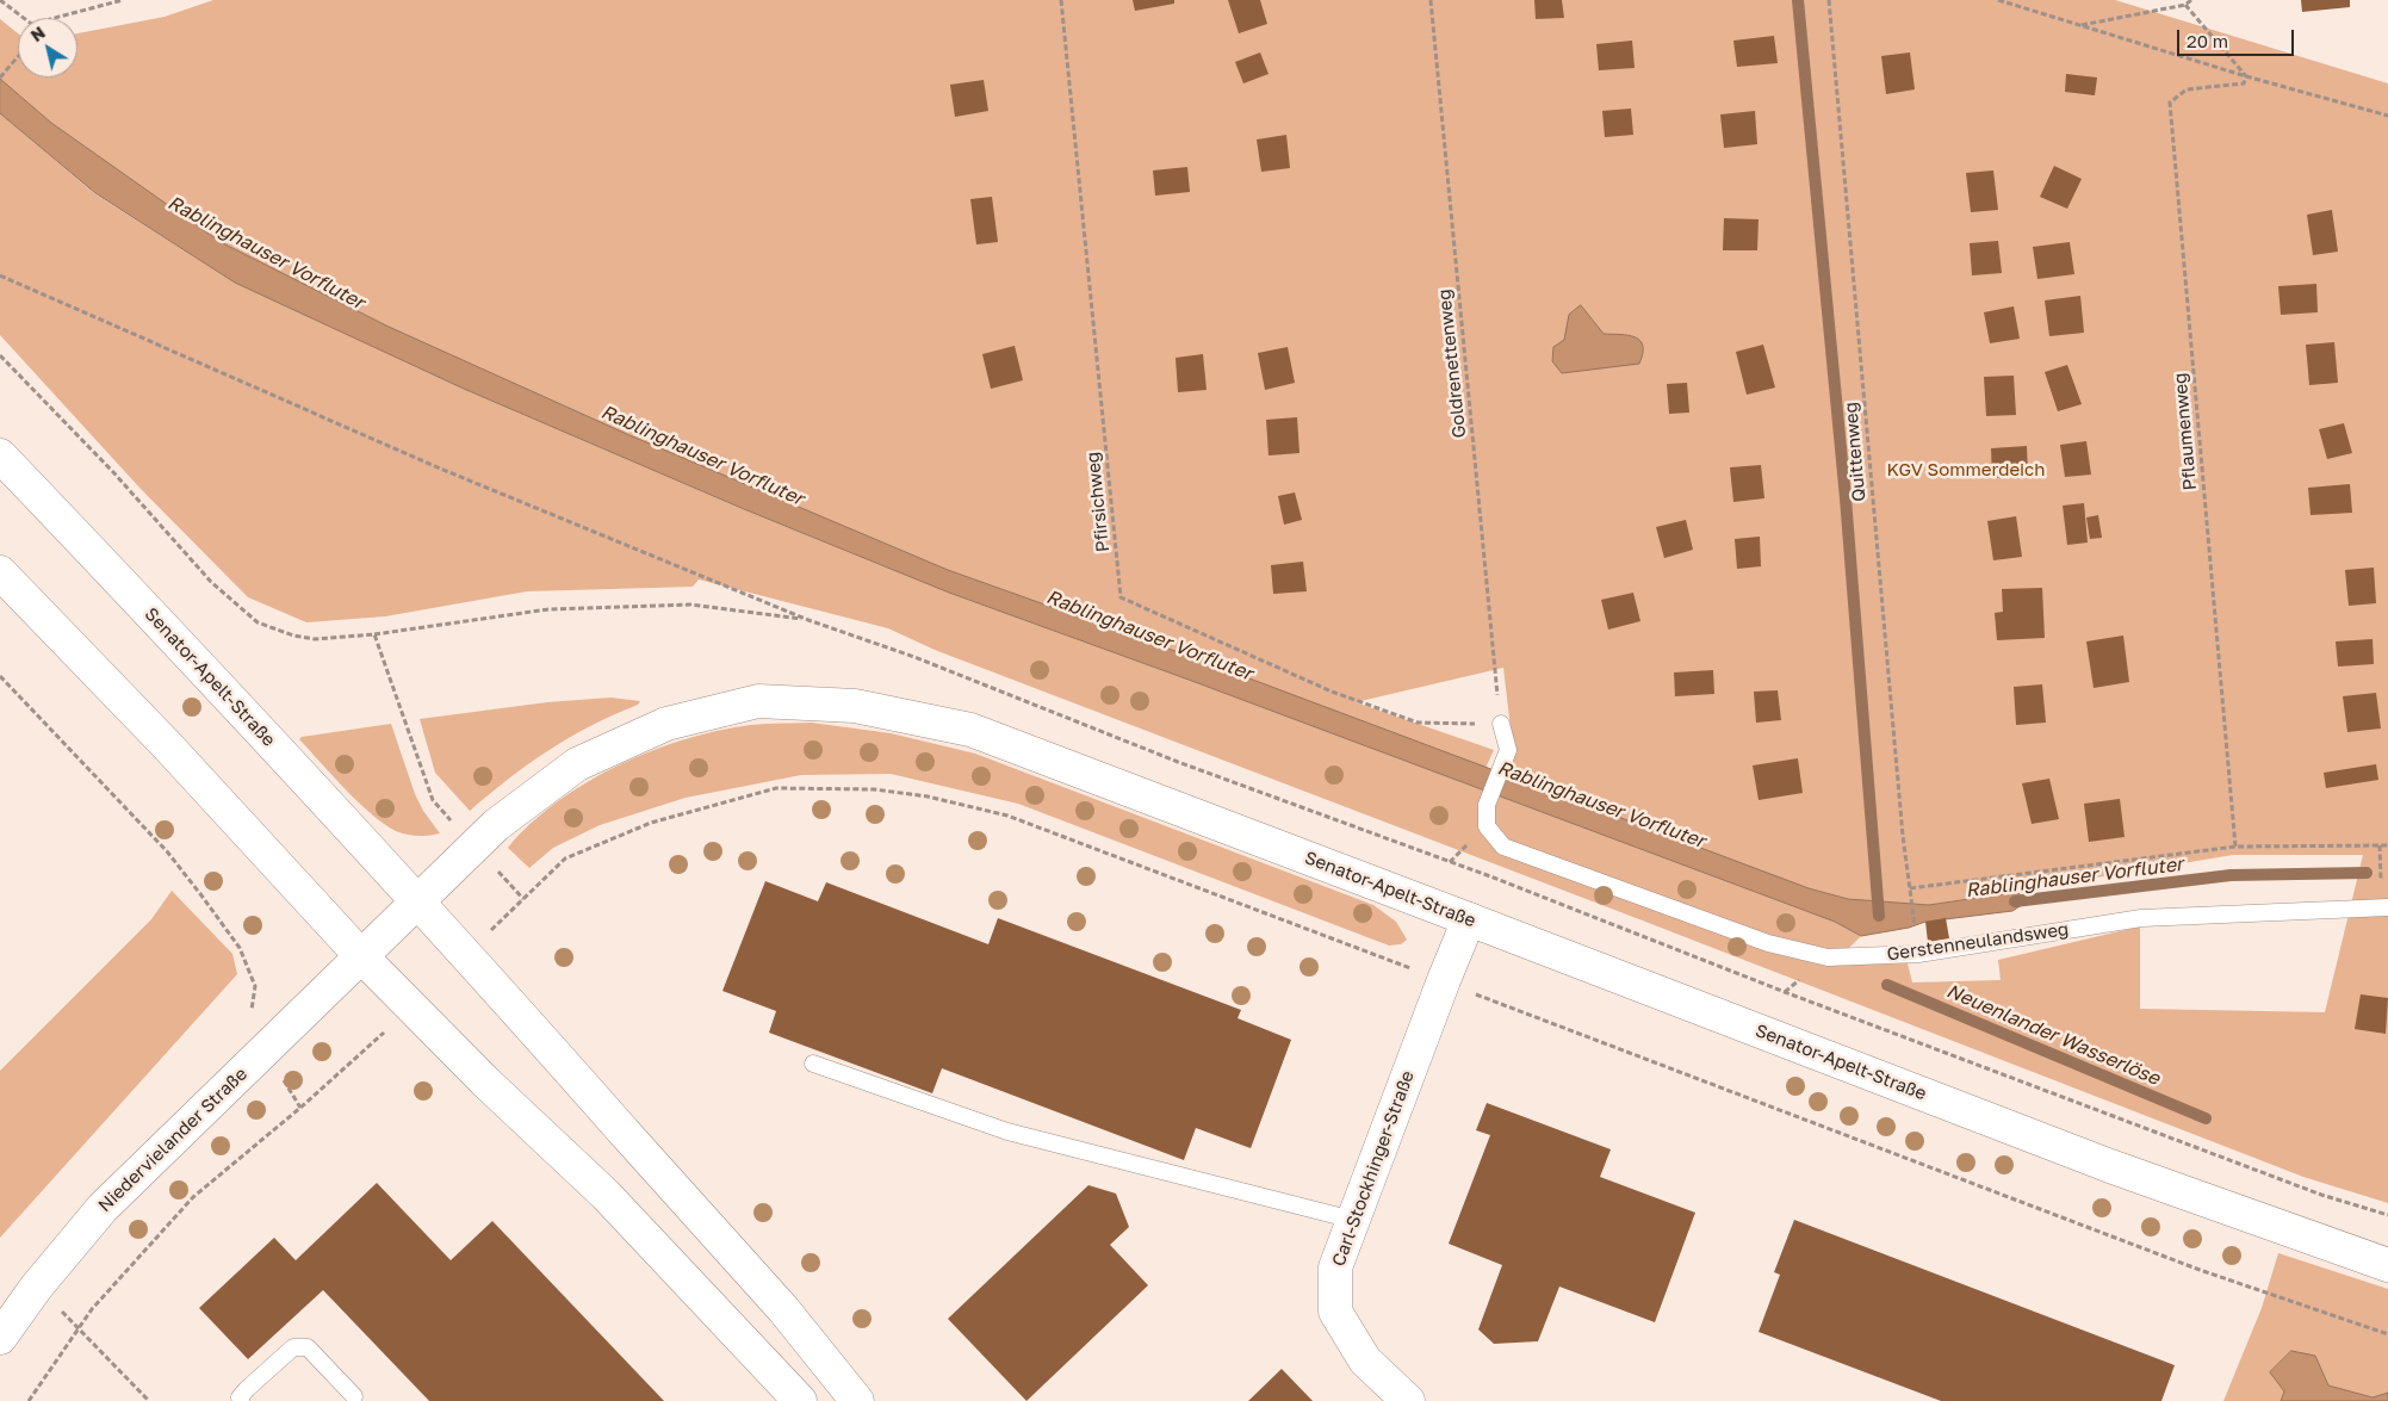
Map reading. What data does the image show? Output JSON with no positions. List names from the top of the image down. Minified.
{"streets":{"main road":["Senator-Apelt-Straße","Niedervielander Straße","Carl-Stockhinger-Straße"],"lane":["Gerstenneulandsweg"],"path":["Goldrenettenweg","Pflaumenweg","Quittenweg","Pfirsichweg"]},"crossings":[["Goldrenettenweg","Pfirsichweg"],["Goldrenettenweg","Gerstenneulandsweg"],["Pfirsichweg","Gerstenneulandsweg"],["Senator-Apelt-Straße","Niedervielander Straße"],["Senator-Apelt-Straße","Carl-Stockhinger-Straße"]],"water":["Rablinghauser Vorfluter","Neuenlander Wasserlöse"],"parks":["KGV Sommerdeich"],"scale_bar":"20 m","north":"top left"}
